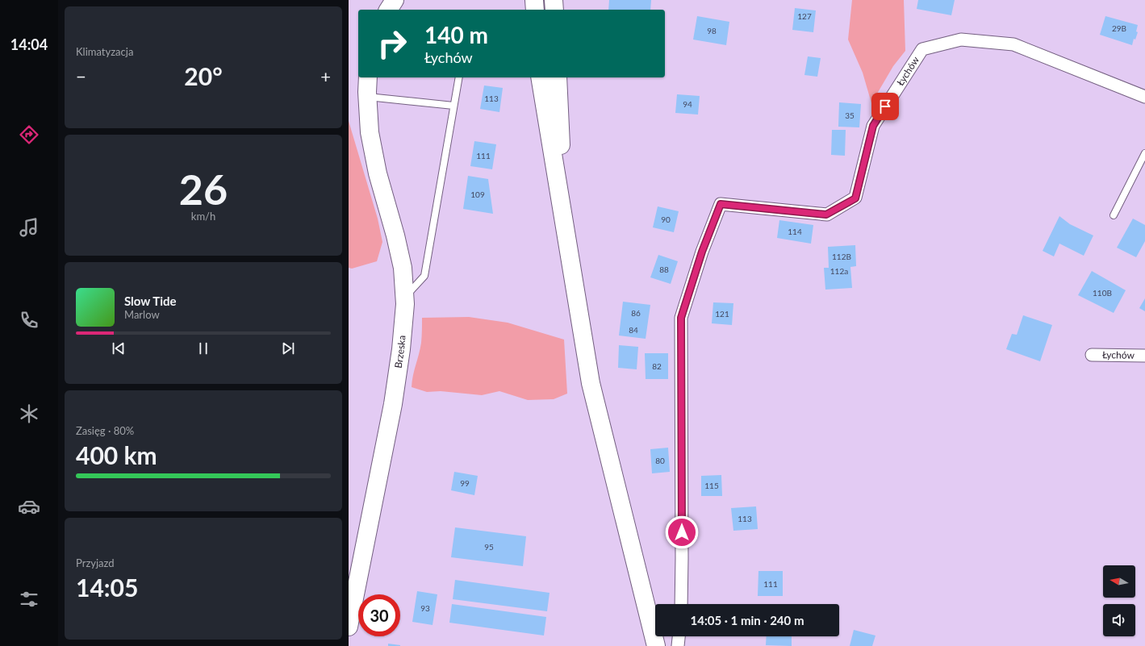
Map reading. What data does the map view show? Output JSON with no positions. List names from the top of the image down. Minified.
{"streets":{"main road":["Brzeska"],"street":["Łychów"]},"house_numbers":["127","29B","98","113","94","35","111","109","90","114","112B","88","112a","110B","86","121","84","82","80","99","115","113","95","111","93"],"north":"left","page":{"tabs":"14:04","tile":["Klimatyzacja",["26","km/h"],["Zasięg · 80%","400 km"],["Przyjazd","14:05"]],"turn":["140 m","Łychów"],"heat":["−","20°","+"],"song":["Slow Tide","Marlow"],"limit":"30","trip":"14:05 · 1 min · 240 m"}}
